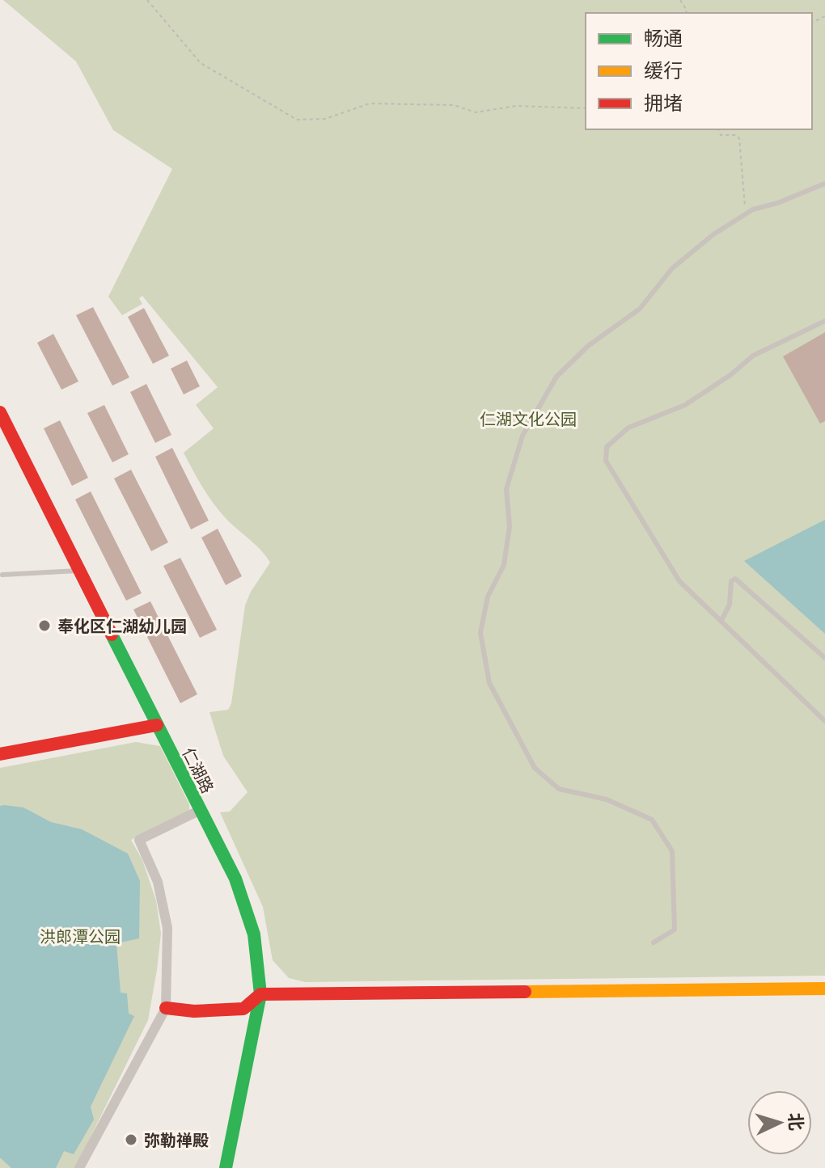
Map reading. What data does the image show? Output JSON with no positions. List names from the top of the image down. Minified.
{"streets":{"street":["仁湖路"]},"parks":["仁湖文化公园","洪郎潭公园"],"places":["奉化区仁湖幼儿园","弥勒禅殿"],"legend":["畅通","缓行","拥堵"],"north":"right"}
